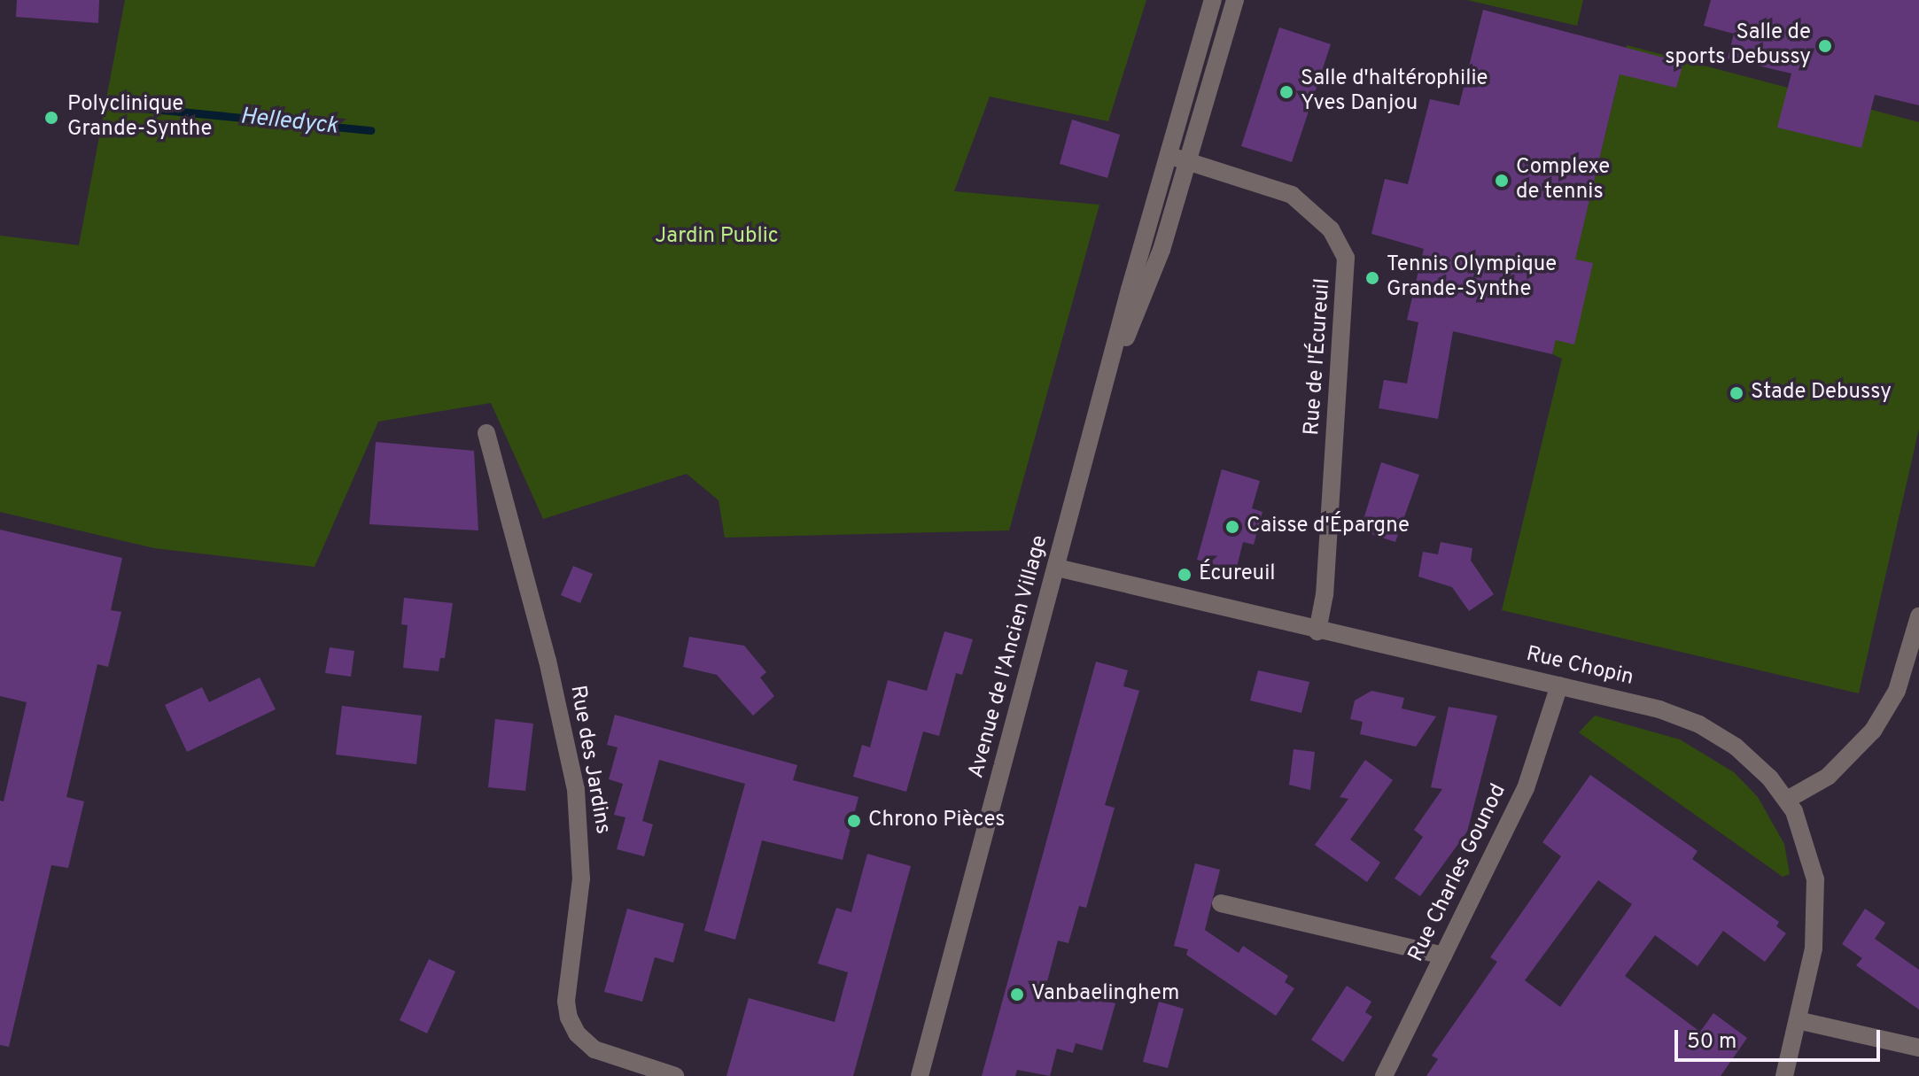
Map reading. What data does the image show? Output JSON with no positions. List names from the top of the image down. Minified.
{"streets":{"street":["Rue de l'Écureuil","Avenue de l'Ancien Village","Rue Chopin","Rue des Jardins","Rue Charles Gounod"]},"crossings":[["Rue de l'Écureuil","Avenue de l'Ancien Village"],["Rue de l'Écureuil","Rue Chopin"],["Avenue de l'Ancien Village","Rue Chopin"],["Rue Chopin","Rue Charles Gounod"]],"water":["Helledyck"],"parks":["Jardin Public"],"places":["Salle de sports Debussy","Salle d'haltérophilie Yves Danjou","Polyclinique Grande-Synthe","Complexe de tennis","Tennis Olympique Grande-Synthe","Stade Debussy","Caisse d'Épargne","Écureuil","Chrono Pièces","Vanbaelinghem"],"scale_bar":"50 m"}
